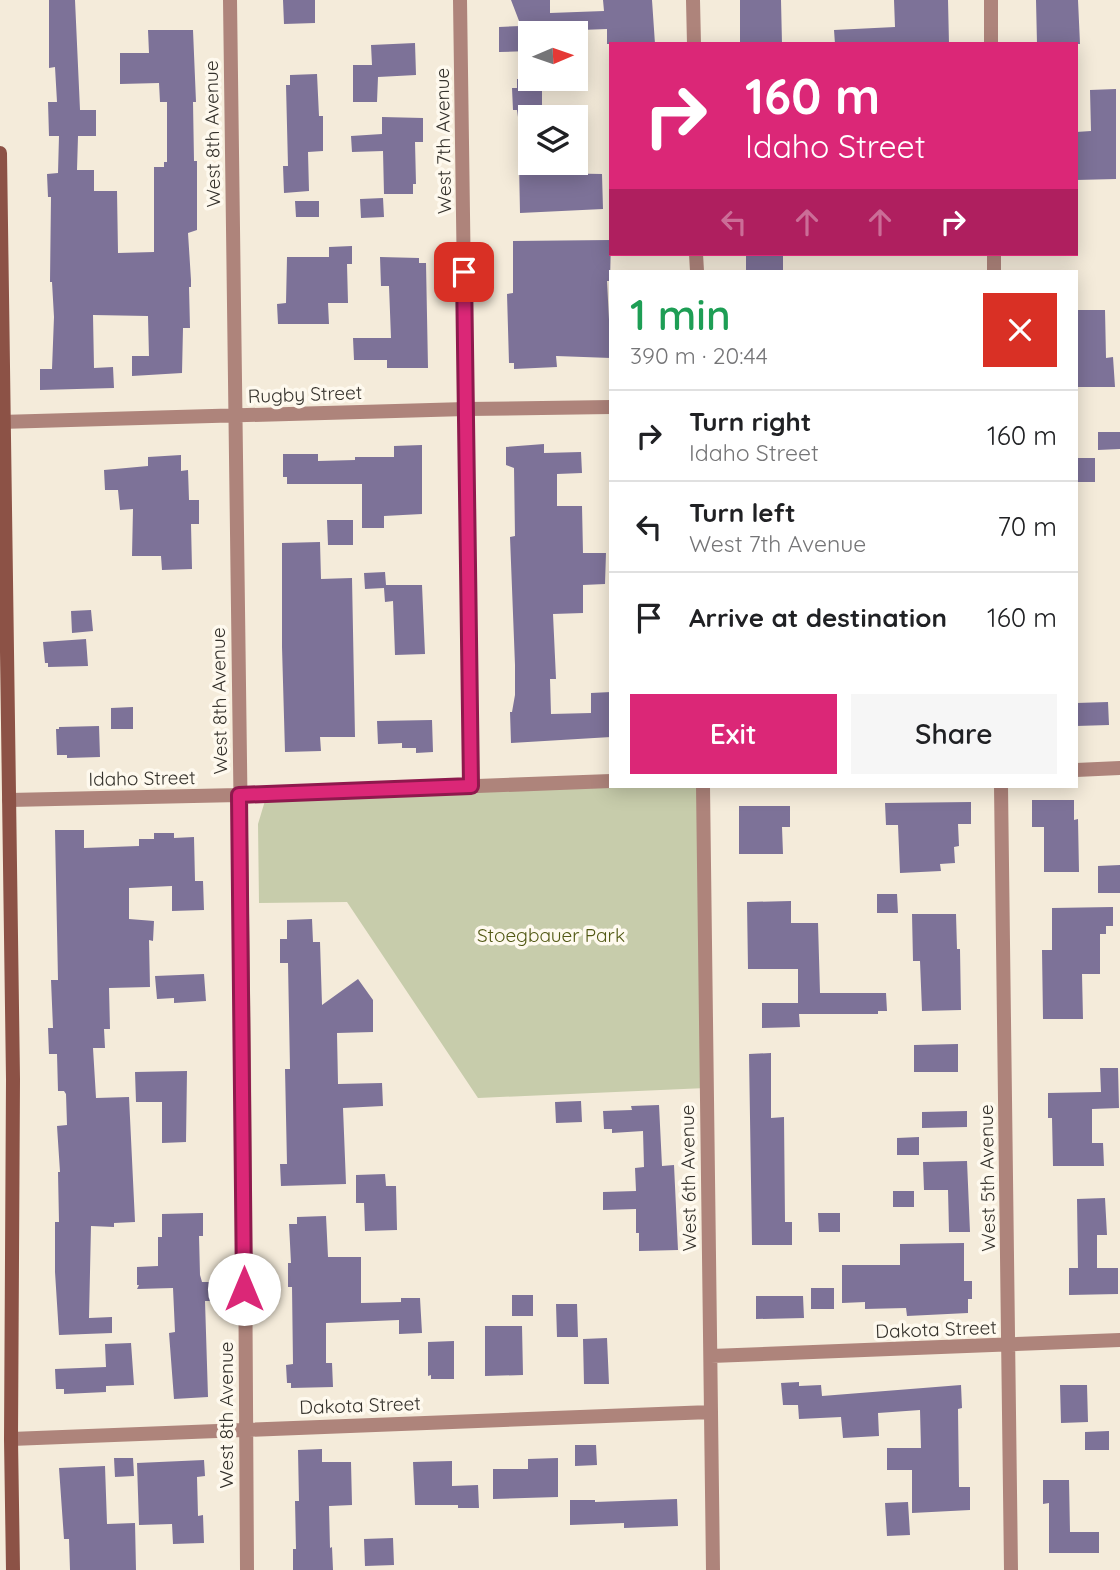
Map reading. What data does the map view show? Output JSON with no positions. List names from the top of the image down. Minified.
{"streets":{"street":["West 8th Avenue","West 7th Avenue","Rugby Street","Idaho Street","West 6th Avenue","West 5th Avenue","Dakota Street"]},"crossings":[["West 8th Avenue","Rugby Street"],["West 8th Avenue","Idaho Street"],["West 8th Avenue","Dakota Street"],["West 7th Avenue","Rugby Street"],["West 7th Avenue","Idaho Street"],["West 6th Avenue","Dakota Street"],["West 5th Avenue","Dakota Street"]],"parks":["Stoegbauer Park"],"north":"right","page":{"turn":["160 m","Idaho Street"],"heading":["1 min","390 m · 20:44"],"list":[{"name":"Turn right","note":"Idaho Street","value":"160 m"},{"name":"Turn left","note":"West 7th Avenue","value":"70 m"},{"name":"Arrive at destination","value":"160 m"}],"buttons":["Exit","Share"]}}
